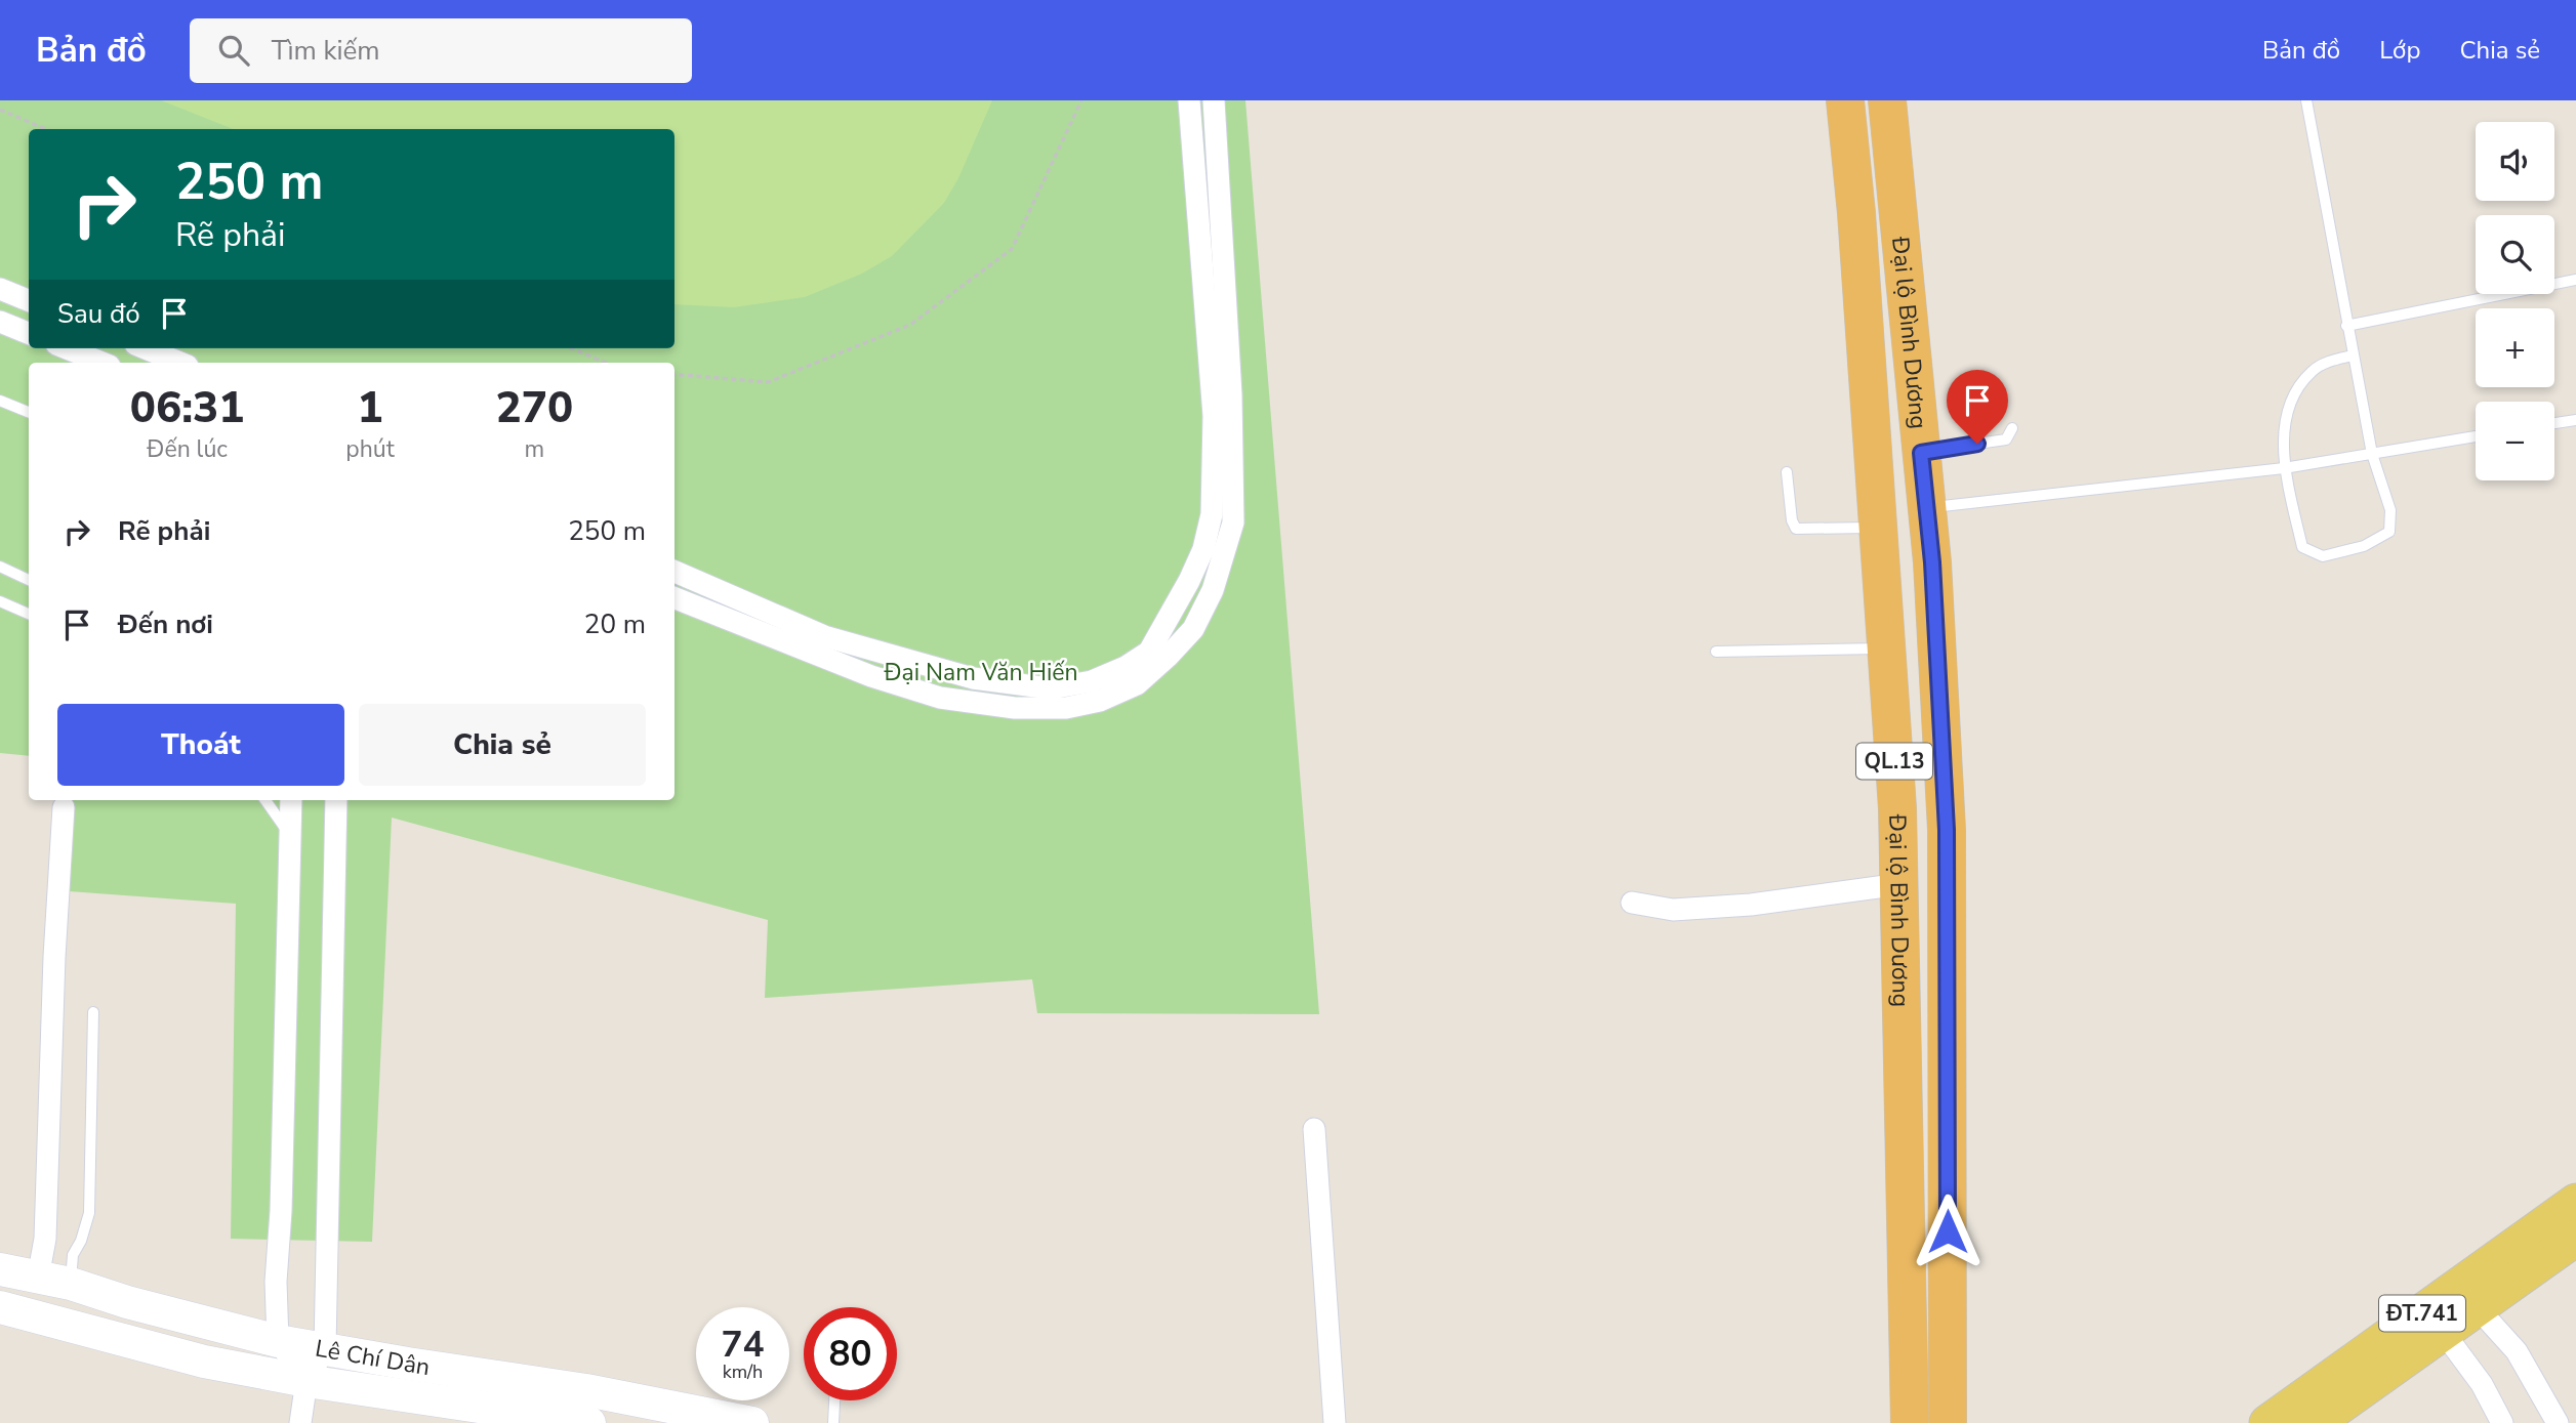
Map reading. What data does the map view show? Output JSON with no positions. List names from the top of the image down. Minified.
{"streets":{"highway":["Đại lộ Bình Dương","QL.13"],"main road":["ĐT.741","Lê Chí Dân"]},"parks":["Đại Nam Văn Hiến"],"page":{"header":"Bản đồ","search":"Tìm kiếm","nav":["Bản đồ","Lớp","Chia sẻ"],"map_buttons":["+","−"],"turn":["250 m","Rẽ phải"],"then":"Sau đó","eta":["06:31","Đến lúc","1","phút","270","m"],"list":[{"name":"Rẽ phải","value":"250 m"},{"name":"Đến nơi","value":"20 m"}],"buttons":["Thoát","Chia sẻ"],"speed":"74 km/h","limit":"80"}}
